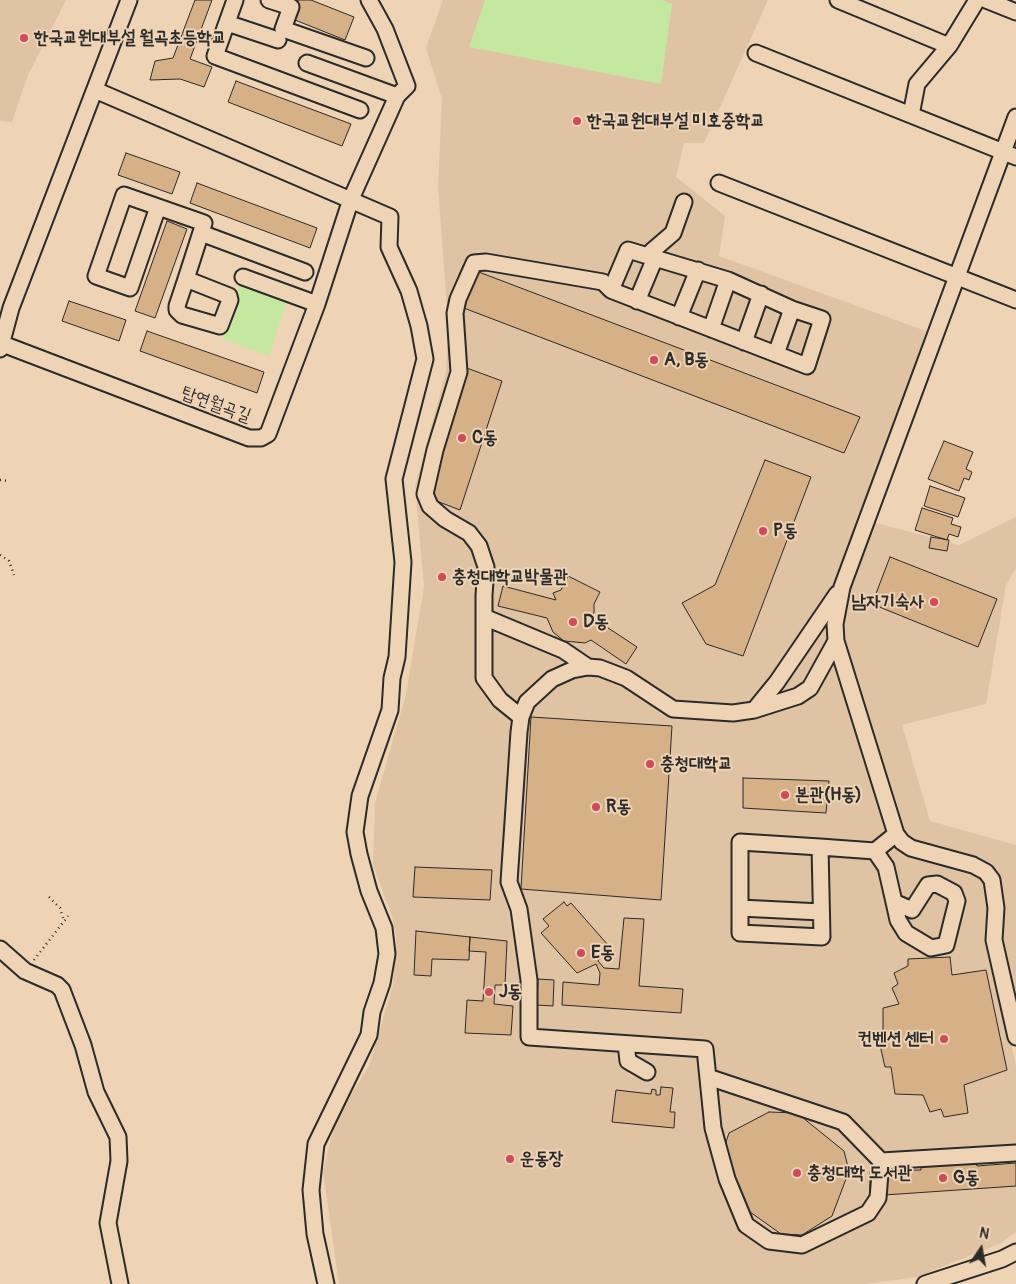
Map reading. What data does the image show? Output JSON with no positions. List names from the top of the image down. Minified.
{"streets":{"street":["탑연월곡길"]},"places":["한국교원대부설 월곡초등학교","한국교원대부설 미호중학교","A, B동","C동","P동","충청대학교박물관","남자기숙사","D동","충청대학교","본관(H동)","R동","E동","J동","컨벤션 센터","운동장","충청대학 도서관","G동"],"north":"top"}
